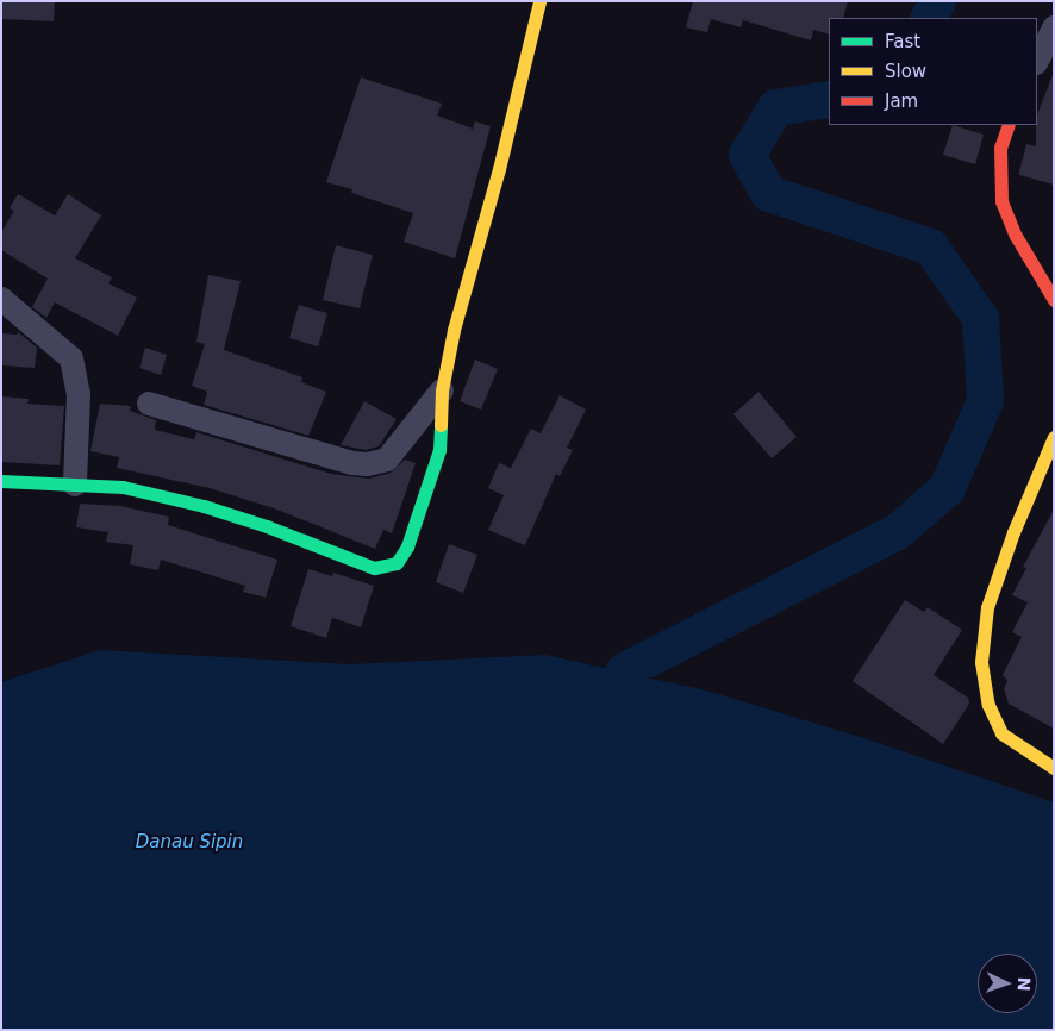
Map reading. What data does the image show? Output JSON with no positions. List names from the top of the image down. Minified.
{"water":["Danau Sipin"],"legend":["Fast","Slow","Jam"],"north":"right"}
